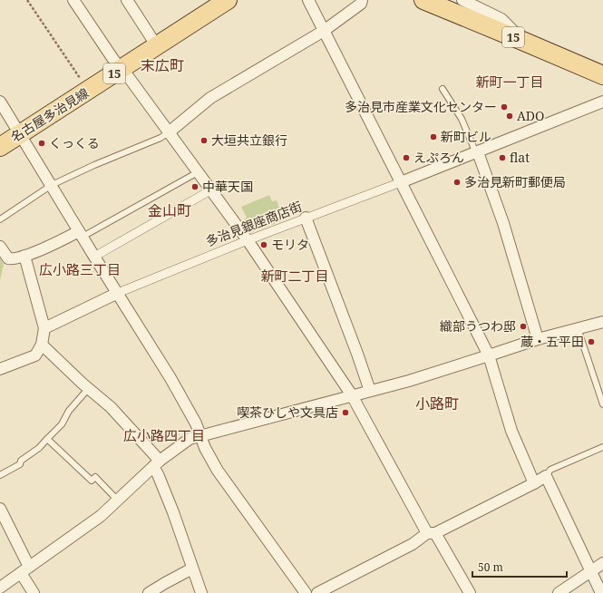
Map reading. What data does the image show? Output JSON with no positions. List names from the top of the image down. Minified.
{"streets":{"main road":["15","名古屋多治見線"],"street":["多治見銀座商店街"]},"districts":["末広町","新町一丁目","金山町","広小路三丁目","新町二丁目","小路町","広小路四丁目"],"places":["多治見市産業文化センター","ADO","新町ビル","大垣共立銀行","くっくる","えぷろん","flat","多治見新町郵便局","中華天国","モリタ","織部うつわ邸","蔵・五平田","喫茶ひしや文具店"],"scale_bar":"50 m"}
